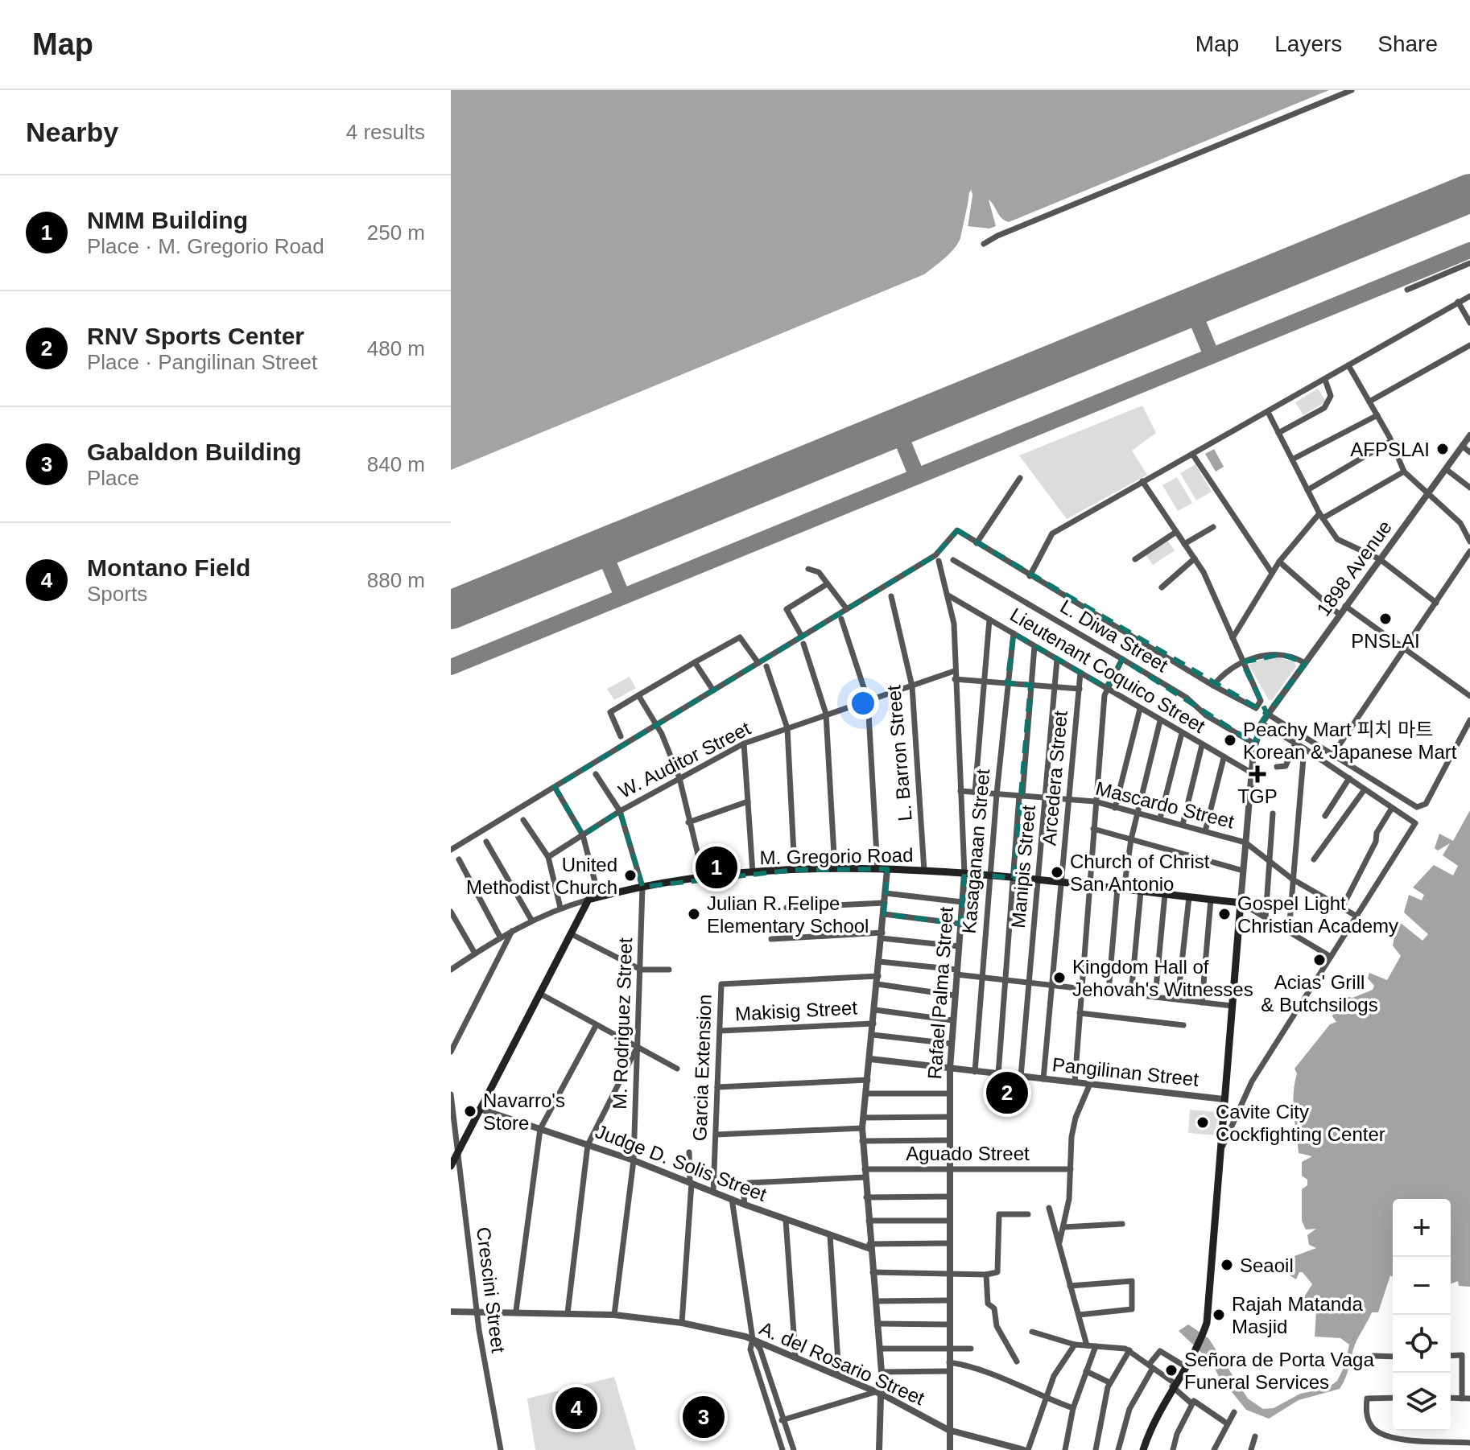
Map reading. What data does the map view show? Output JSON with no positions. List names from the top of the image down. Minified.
{"streets":{"main road":["M. Gregorio Road"],"street":["1898 Avenue","L. Diwa Street","Lieutenant Coquico Street","L. Barron Street","W. Auditor Street","Arcedera Street","Mascardo Street","Kasaganaan Street","Manipis Street","Rafael Palma Street","Makisig Street","M. Rodriguez Street","Garcia Extension","Pangilinan Street","Aguado Street","Judge D. Solis Street","Crescini Street","A. del Rosario Street"]},"crossings":[["1898 Avenue","L. Diwa Street"],["1898 Avenue","Lieutenant Coquico Street"],["1898 Avenue","Mascardo Street"],["1898 Avenue","M. Gregorio Road"],["Lieutenant Coquico Street","Arcedera Street"],["Lieutenant Coquico Street","Kasaganaan Street"],["Lieutenant Coquico Street","Manipis Street"],["Lieutenant Coquico Street","Rafael Palma Street"],["L. Barron Street","W. Auditor Street"],["L. Barron Street","M. Gregorio Road"],["W. Auditor Street","Rafael Palma Street"],["W. Auditor Street","M. Rodriguez Street"],["Arcedera Street","Mascardo Street"],["Arcedera Street","M. Gregorio Road"],["Arcedera Street","Pangilinan Street"],["Mascardo Street","Kasaganaan Street"],["Mascardo Street","Manipis Street"],["Mascardo Street","Rafael Palma Street"],["Kasaganaan Street","M. Gregorio Road"],["Kasaganaan Street","Pangilinan Street"],["M. Gregorio Road","Manipis Street"],["M. Gregorio Road","Rafael Palma Street"],["M. Gregorio Road","M. Rodriguez Street"],["Manipis Street","Pangilinan Street"],["Rafael Palma Street","Pangilinan Street"],["Rafael Palma Street","Aguado Street"],["Rafael Palma Street","A. del Rosario Street"],["Makisig Street","Garcia Extension"],["M. Rodriguez Street","Judge D. Solis Street"],["M. Rodriguez Street","A. del Rosario Street"],["Garcia Extension","Judge D. Solis Street"],["Crescini Street","A. del Rosario Street"]],"places":{"other":["AFPSLAI","PNSLAI","Peachy Mart 피치 마트 Korean & Japanese Mart","Church of Christ San Antonio","United Methodist Church","Julian R. Felipe Elementary School","Gospel Light Christian Academy","Acias' Grill & Butchsilogs","Kingdom Hall of Jehovah's Witnesses","Navarro's Store","Cavite City Cockfighting Center","Seaoil","Rajah Matanda Masjid","Señora de Porta Vaga Funeral Services"],"health":["TGP"]},"page":{"header":"Map","nav":["Map","Layers","Share"],"heading":["Nearby","4 results"],"list":[{"mark":"1","name":"NMM Building","note":"Place · M. Gregorio Road","value":"250 m"},{"mark":"2","name":"RNV Sports Center","note":"Place · Pangilinan Street","value":"480 m"},{"mark":"3","name":"Gabaldon Building","note":"Place","value":"840 m"},{"mark":"4","name":"Montano Field","note":"Sports","value":"880 m"}],"pins":["1","2","4","3"],"map_buttons":["+","−"]}}
